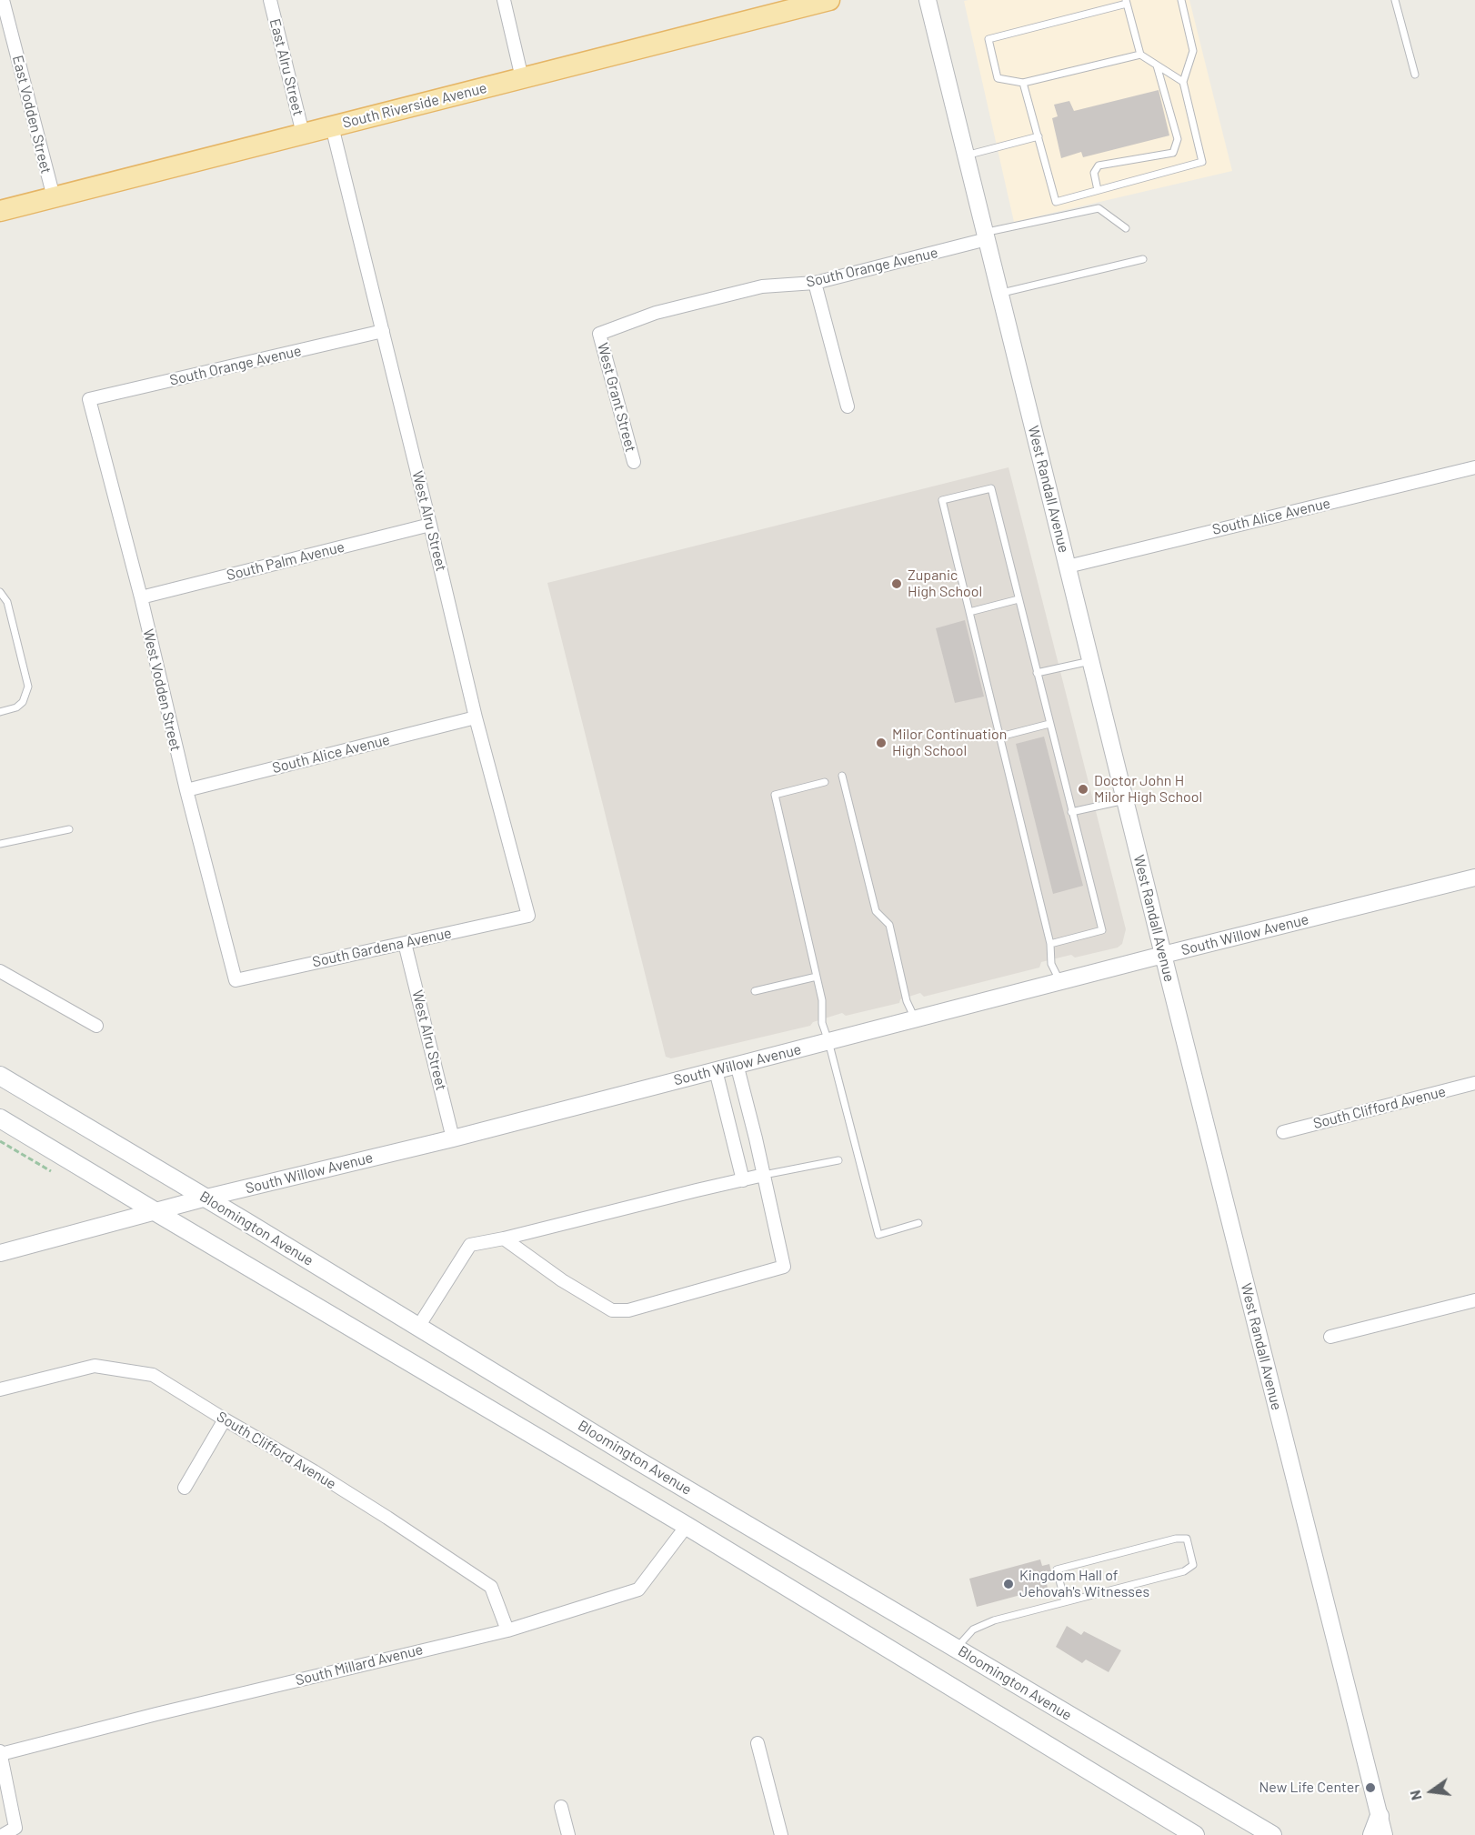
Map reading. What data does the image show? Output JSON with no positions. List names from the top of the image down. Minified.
{"streets":{"main road":["South Riverside Avenue","Bloomington Avenue"],"street":["East Alru Street","East Vodden Street","South Orange Avenue","West Grant Street","West Randall Avenue","South Alice Avenue","West Alru Street","South Palm Avenue","West Vodden Street","South Willow Avenue","South Gardena Avenue","South Clifford Avenue","South Millard Avenue"]},"crossings":[["East Alru Street","South Riverside Avenue"],["South Riverside Avenue","East Vodden Street"],["South Riverside Avenue","West Alru Street"],["South Orange Avenue","West Grant Street"],["South Orange Avenue","West Randall Avenue"],["South Orange Avenue","West Alru Street"],["South Orange Avenue","West Vodden Street"],["West Randall Avenue","South Alice Avenue"],["West Randall Avenue","South Willow Avenue"],["South Alice Avenue","West Alru Street"],["South Alice Avenue","West Vodden Street"],["West Alru Street","South Palm Avenue"],["West Alru Street","South Willow Avenue"],["West Alru Street","South Gardena Avenue"],["South Palm Avenue","West Vodden Street"],["West Vodden Street","South Gardena Avenue"],["South Willow Avenue","Bloomington Avenue"],["South Clifford Avenue","South Millard Avenue"]],"places":["Zupanic High School","Milor Continuation High School","Doctor John H Milor High School","Kingdom Hall of Jehovah's Witnesses","New Life Center"],"north":"left"}
